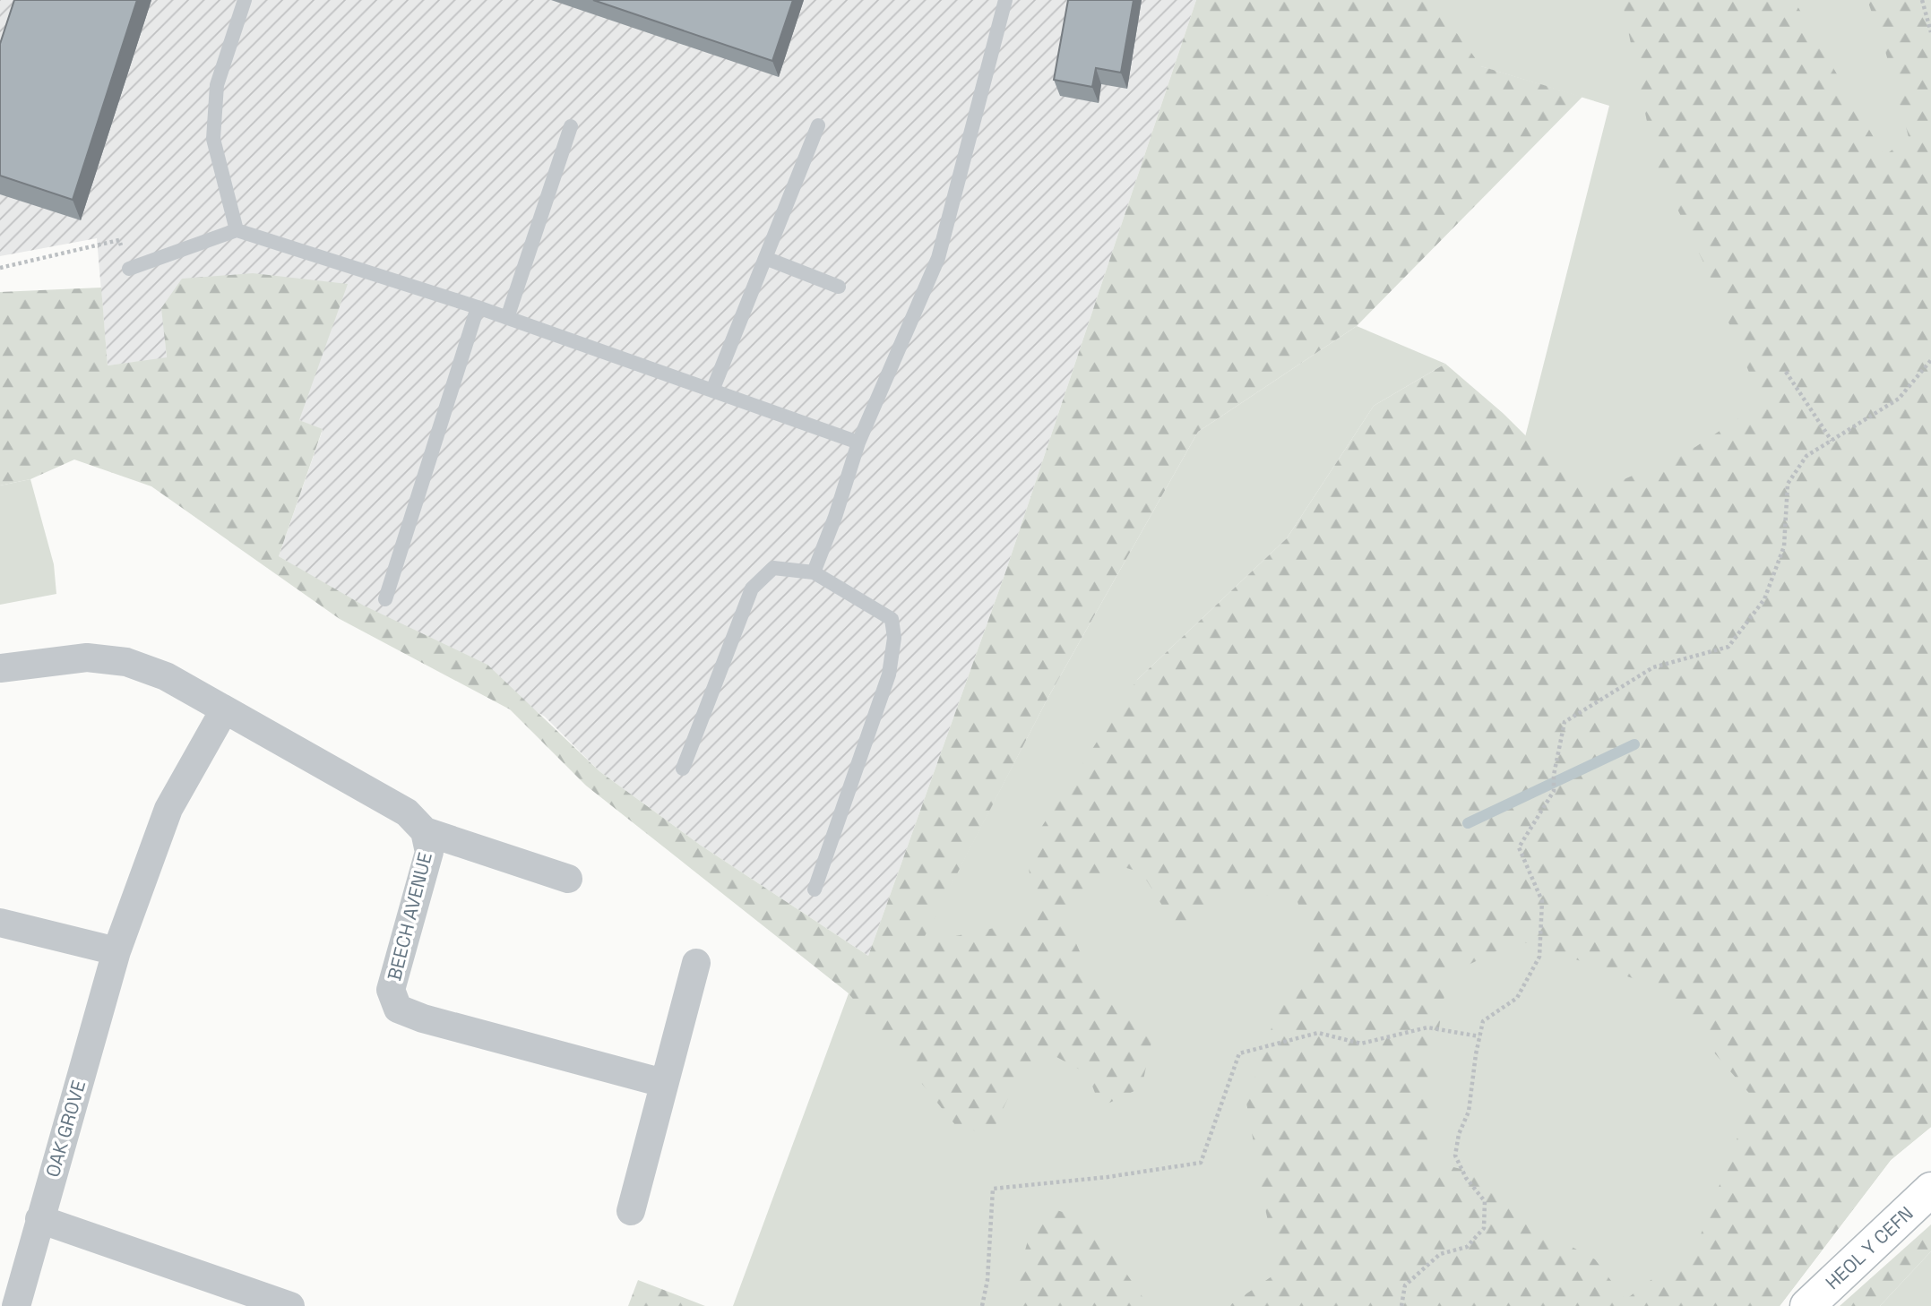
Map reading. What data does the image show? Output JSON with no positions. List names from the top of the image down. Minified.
{"streets":{"street":["BEECH AVENUE","OAK GROVE","HEOL Y CEFN"]},"crossings":[["BEECH AVENUE","OAK GROVE"]]}
